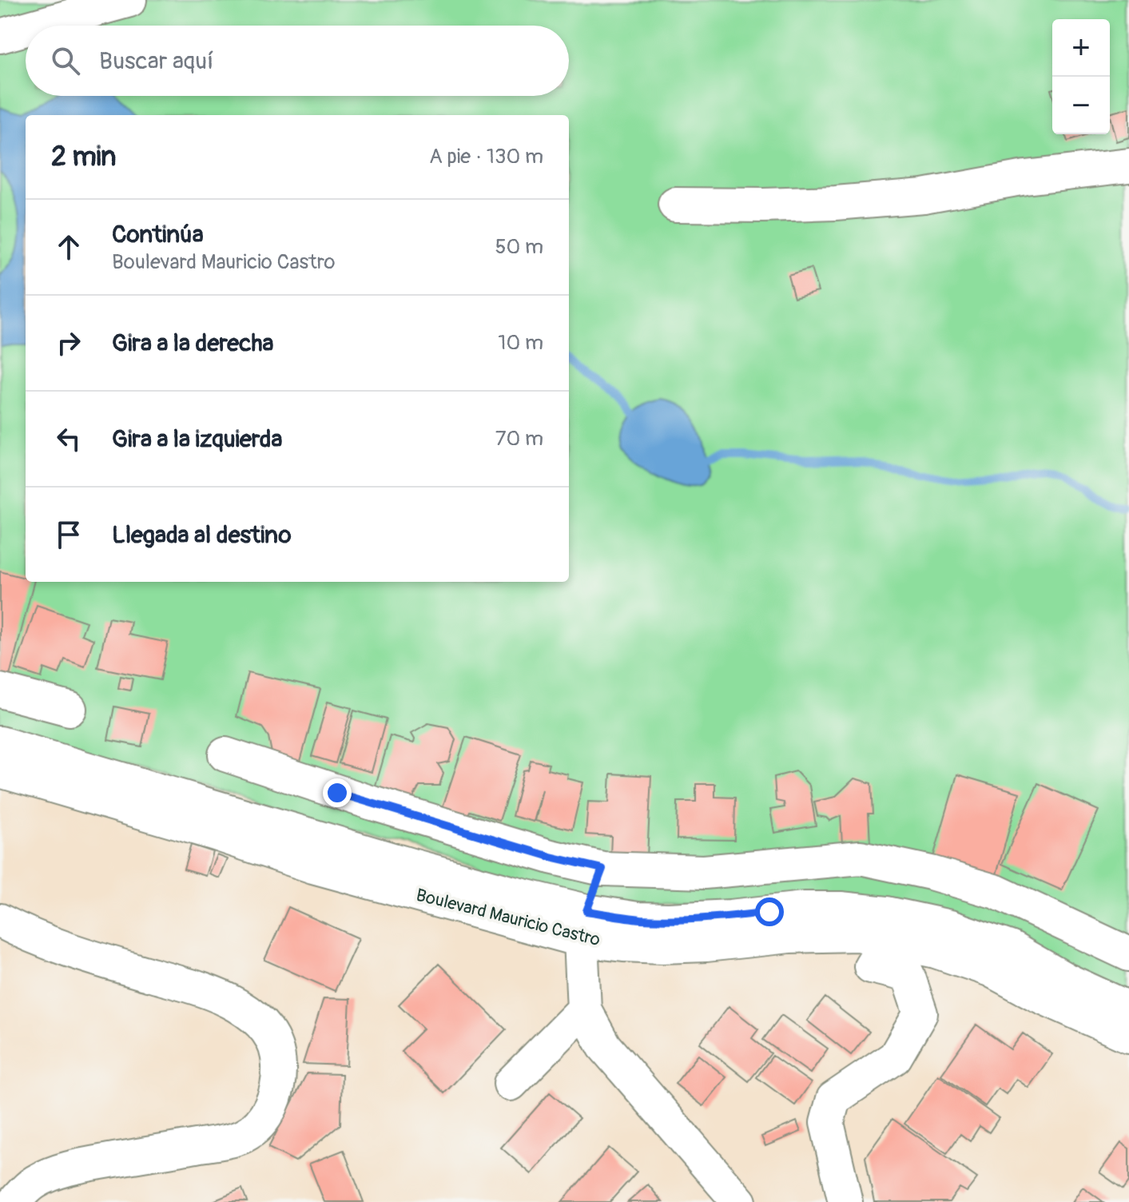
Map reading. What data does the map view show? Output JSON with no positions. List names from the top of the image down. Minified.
{"streets":{"street":["Boulevard Mauricio Castro"]},"page":{"map_buttons":["+","−"],"search":"Buscar aquí","heading":["2 min","A pie · 130 m"],"list":[["Continúa","Boulevard Mauricio Castro","50 m"],["Gira a la derecha","10 m"],["Gira a la izquierda","70 m"],"Llegada al destino"]}}
